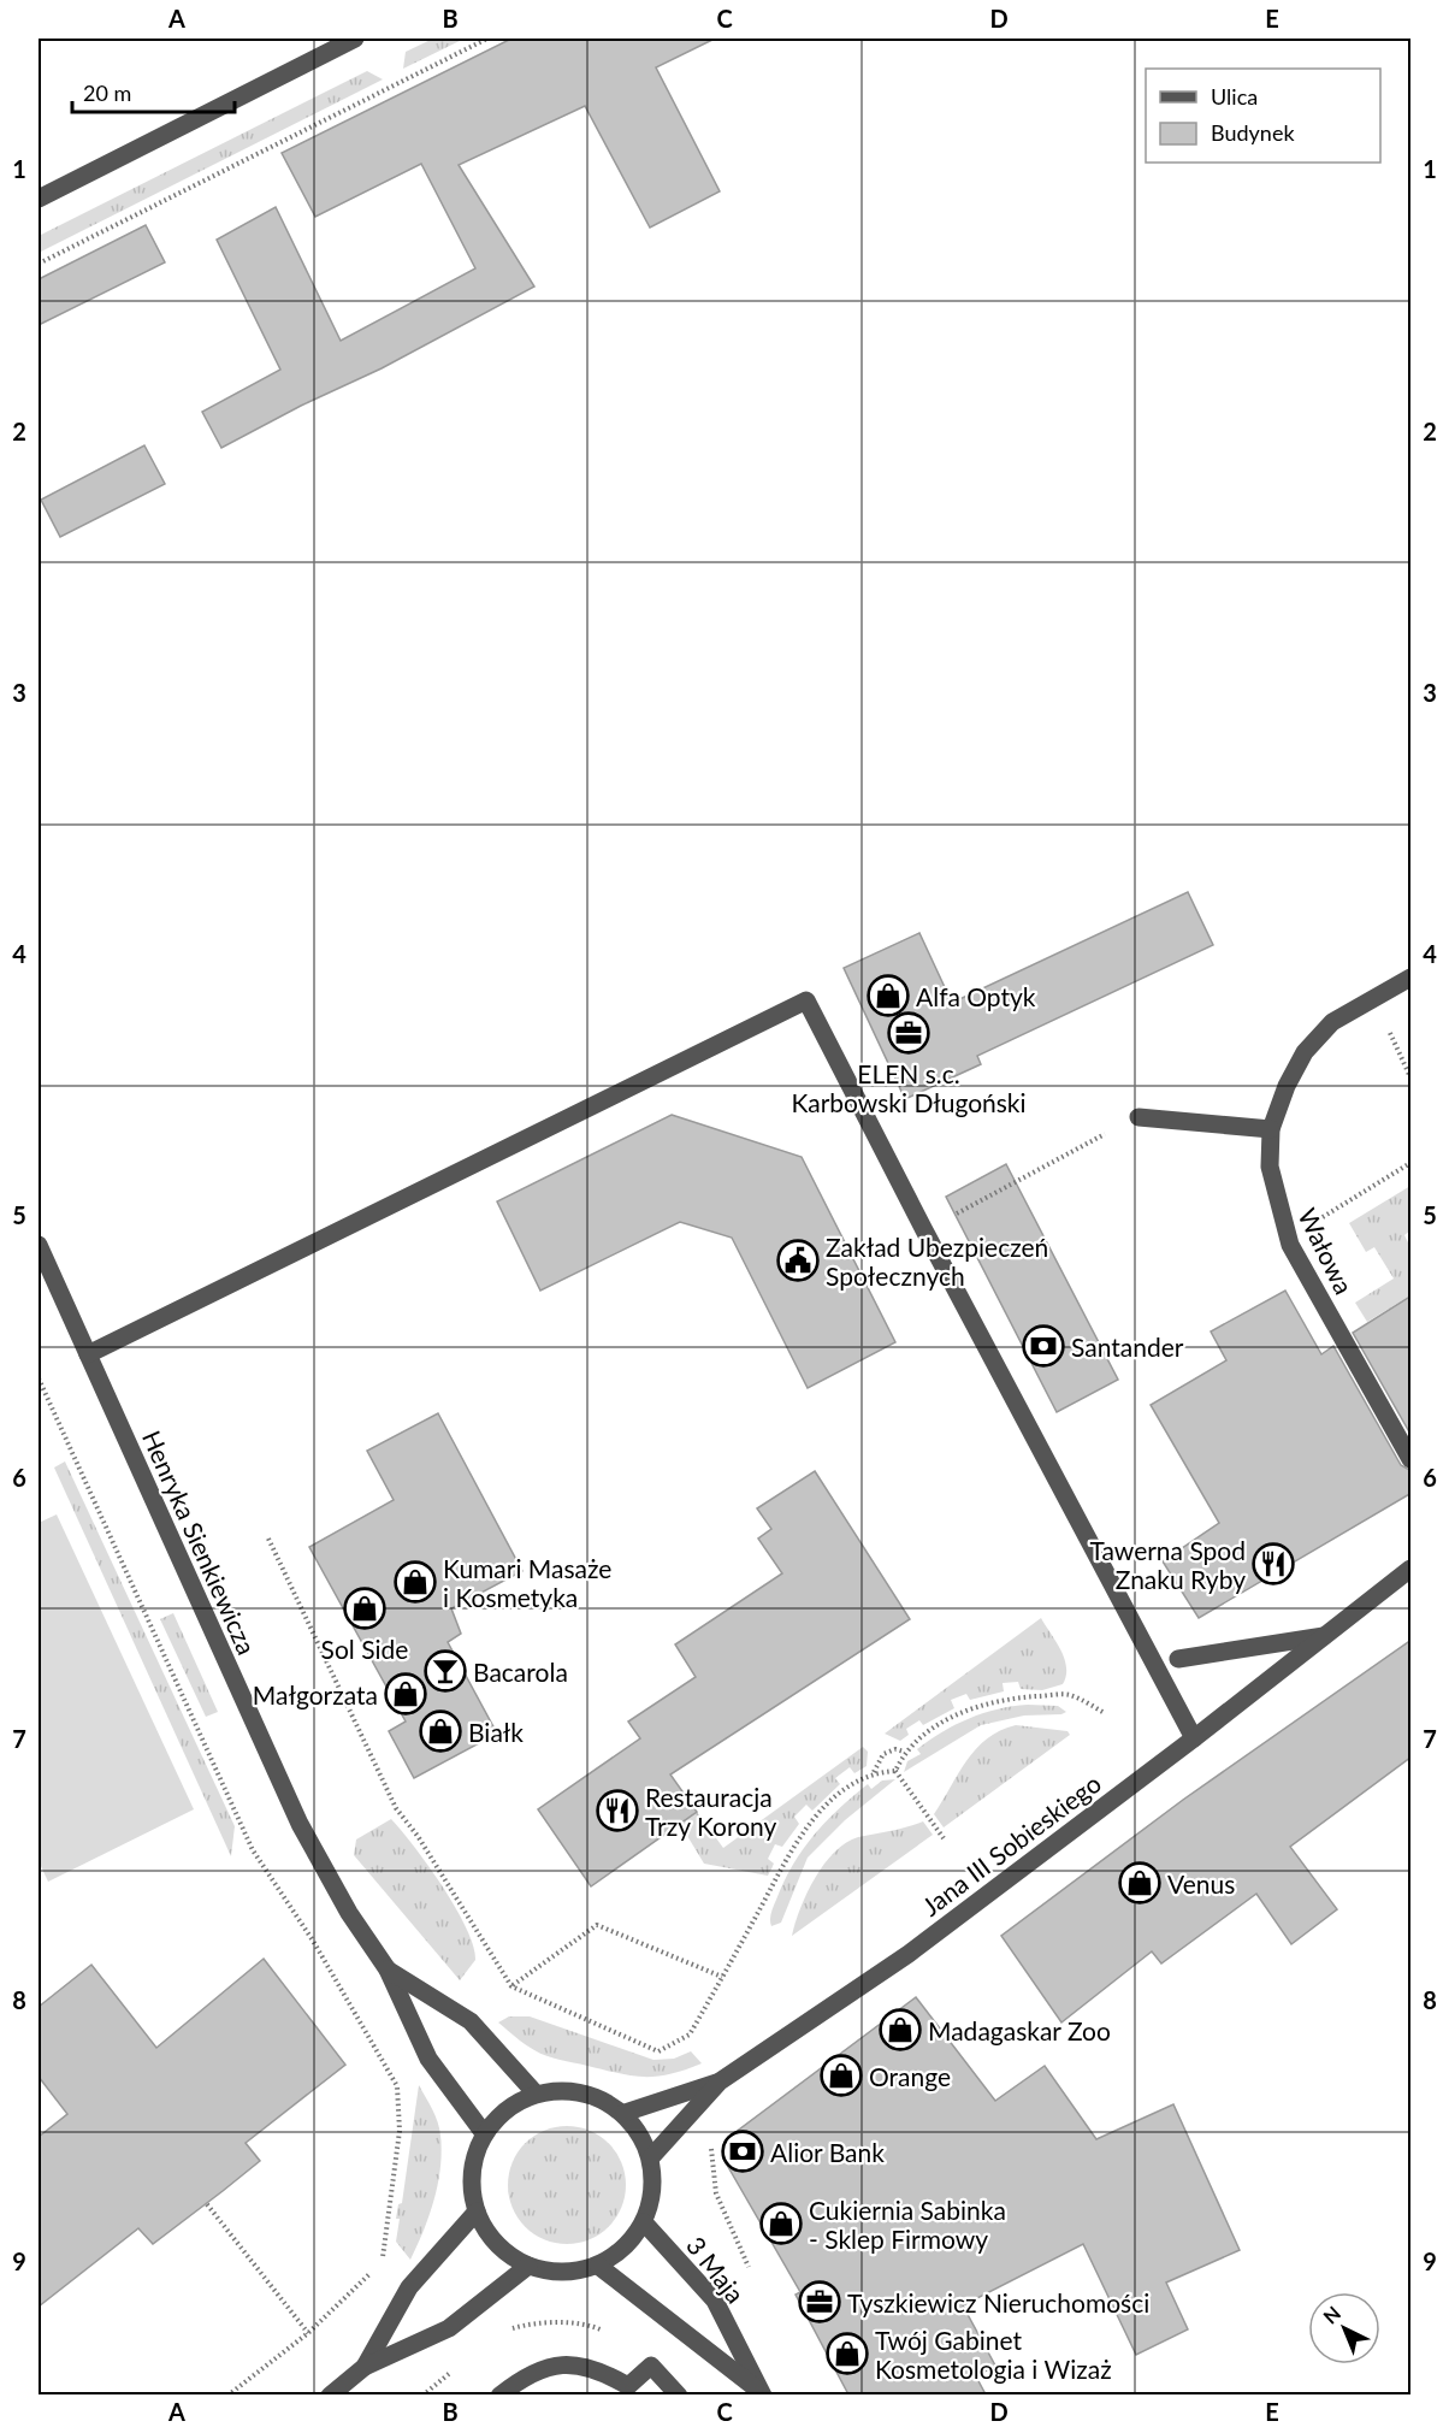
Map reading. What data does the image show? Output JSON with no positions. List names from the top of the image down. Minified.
{"streets":{"street":["Wałowa","Henryka Sienkiewicza","Jana III Sobieskiego","3 Maja"]},"crossings":[["Henryka Sienkiewicza","Jana III Sobieskiego"],["Henryka Sienkiewicza","3 Maja"],["Jana III Sobieskiego","3 Maja"]],"places":{"shop":["Alfa Optyk","Kumari Masaże i Kosmetyka","Sol Side","Małgorzata","Białk","Venus","Madagaskar Zoo","Orange","Cukiernia Sabinka - Sklep Firmowy","Twój Gabinet Kosmetologia i Wizaż"],"office":["ELEN s.c. Karbowski Długoński","Tyszkiewicz Nieruchomości"],"public building":["Zakład Ubezpieczeń Społecznych"],"bank":["Santander","Alior Bank"],"restaurant":["Tawerna Spod Znaku Ryby","Restauracja Trzy Korony"],"bar":["Bacarola"]},"legend":["Ulica","Budynek"],"scale_bar":"20 m","north":"top left","grid":{"columns":["A","B","C","D","E"],"rows":["1","2","3","4","5","6","7","8","9"]}}
